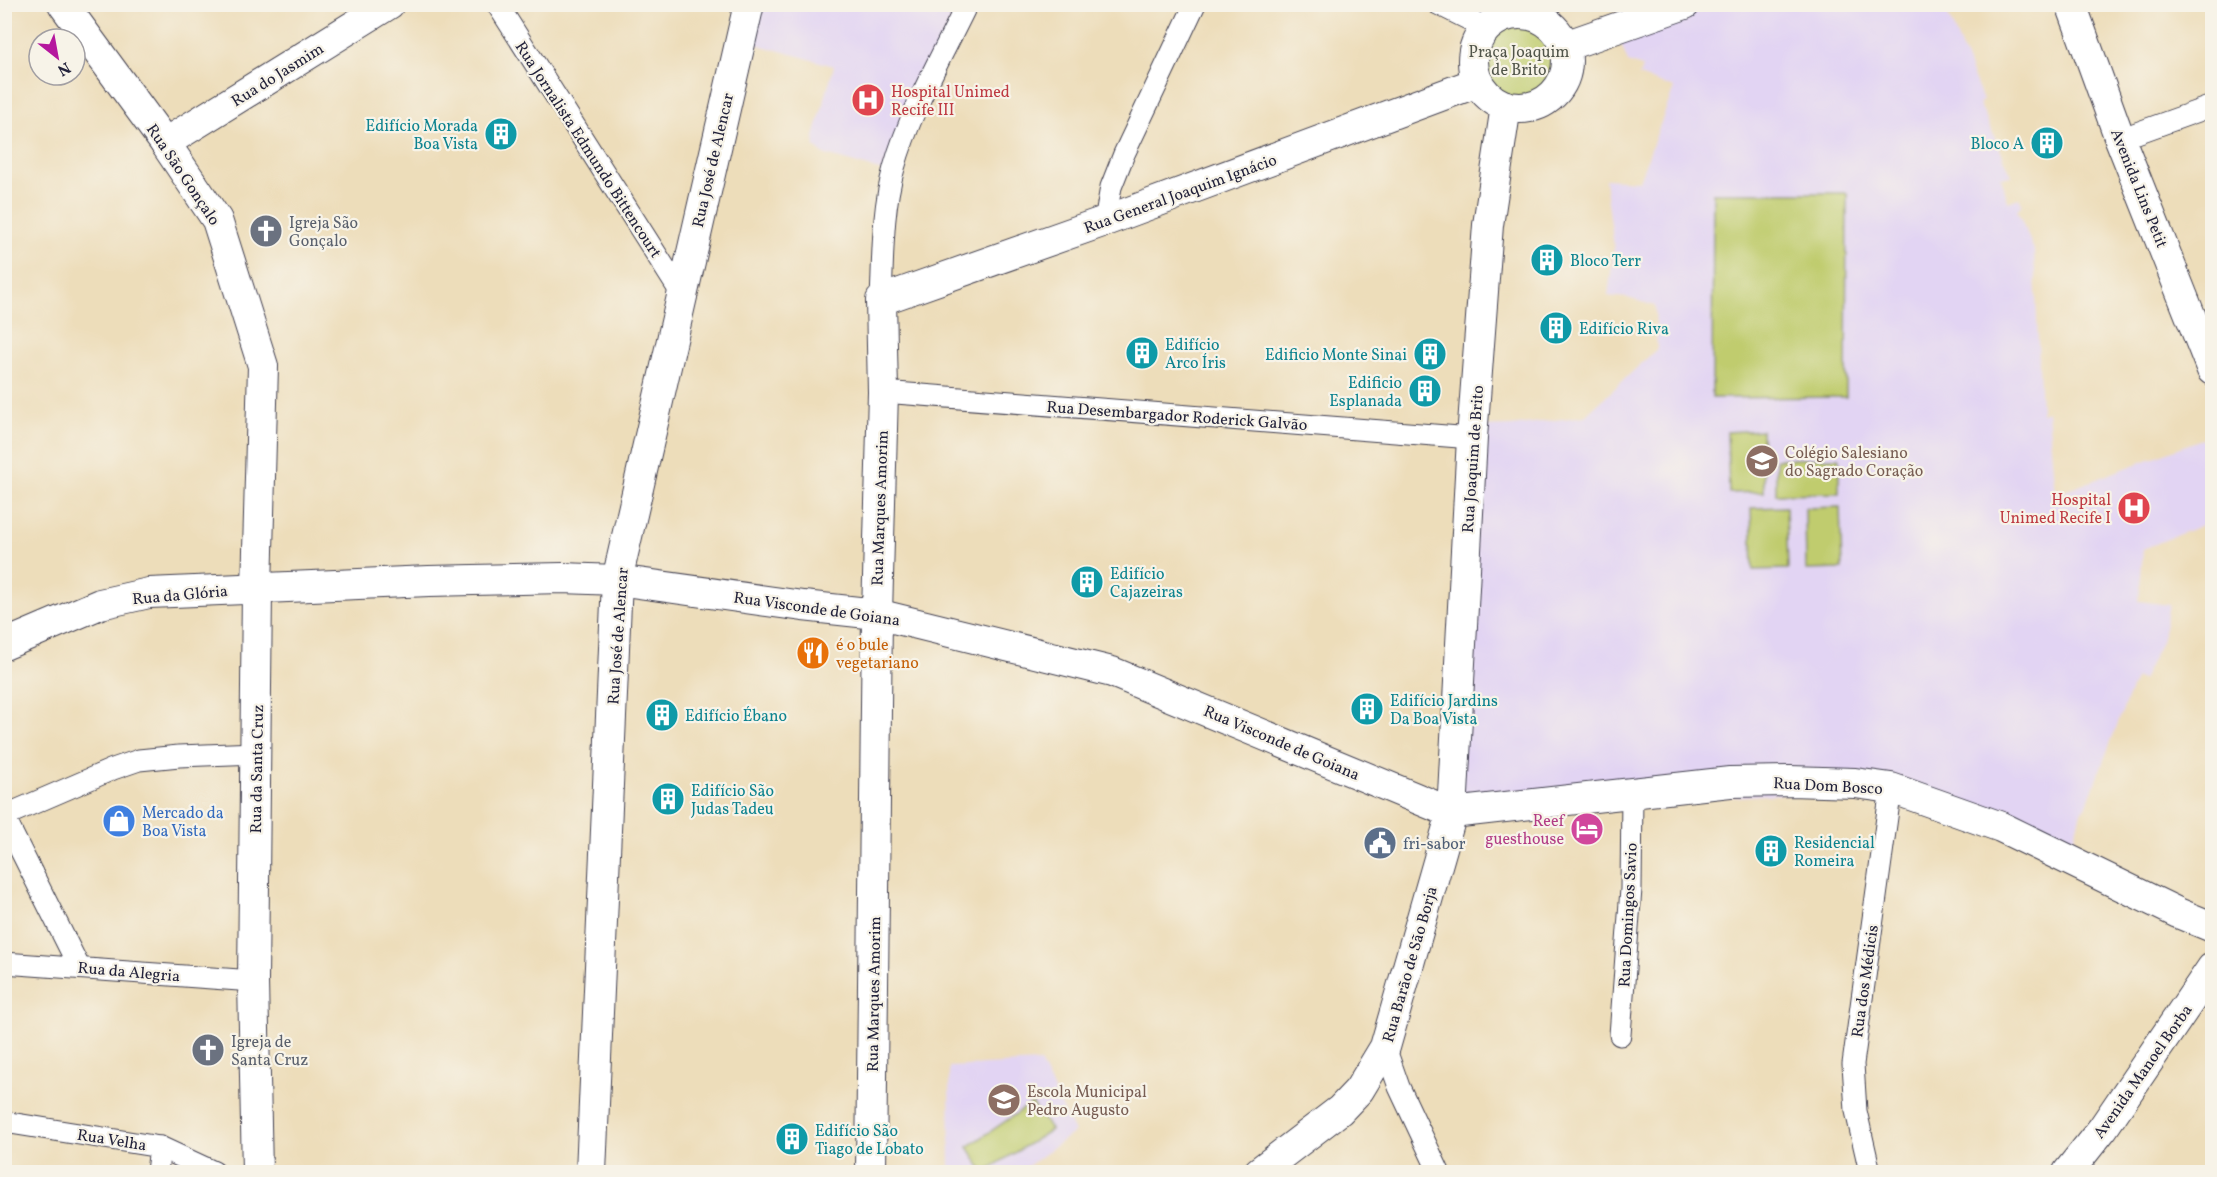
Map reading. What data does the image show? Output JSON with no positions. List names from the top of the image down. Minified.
{"streets":{"street":["Rua do Jasmim","Rua Jornalista Edmundo Bittencourt","Rua José de Alencar","Rua São Gonçalo","Avenida Lins Petit","Rua General Joaquim Ignácio","Rua Desembargador Roderick Galvão","Rua Joaquim de Brito","Rua Marques Amorim","Rua da Glória","Rua Visconde de Goiana","Rua da Santa Cruz","Rua Dom Bosco","Rua Domingos Savio","Rua Barão de São Borja","Rua da Alegria","Rua dos Médicis","Avenida Manoel Borba","Rua Velha"]},"crossings":[["Rua do Jasmim","Rua São Gonçalo"],["Rua Jornalista Edmundo Bittencourt","Rua José de Alencar"],["Rua José de Alencar","Rua Visconde de Goiana"],["Rua São Gonçalo","Rua da Santa Cruz"],["Rua General Joaquim Ignácio","Rua Joaquim de Brito"],["Rua General Joaquim Ignácio","Rua Marques Amorim"],["Rua Desembargador Roderick Galvão","Rua Joaquim de Brito"],["Rua Desembargador Roderick Galvão","Rua Marques Amorim"],["Rua Joaquim de Brito","Rua Visconde de Goiana"],["Rua Joaquim de Brito","Rua Dom Bosco"],["Rua Joaquim de Brito","Rua Barão de São Borja"],["Rua Marques Amorim","Rua Visconde de Goiana"],["Rua da Glória","Rua Visconde de Goiana"],["Rua da Glória","Rua da Santa Cruz"],["Rua Visconde de Goiana","Rua da Santa Cruz"],["Rua Visconde de Goiana","Rua Dom Bosco"],["Rua Visconde de Goiana","Rua Barão de São Borja"],["Rua da Santa Cruz","Rua da Alegria"],["Rua Dom Bosco","Rua Domingos Savio"],["Rua Dom Bosco","Rua Barão de São Borja"],["Rua Dom Bosco","Rua dos Médicis"]],"parks":["Praça Joaquim de Brito"],"places":{"hospital":["Hospital Unimed Recife III","Hospital Unimed Recife I"],"building":["Edifício Morada Boa Vista","Bloco A","Bloco Terr","Edifício Riva","Edifício Arco Íris","Edificio Monte Sinai","Edificio Esplanada","Edifício Cajazeiras","Edifício Jardins Da Boa Vista","Edifício Ébano","Edifício São Judas Tadeu","Residencial Romeira","Edifício São Tiago de Lobato"],"church":["Igreja São Gonçalo","Igreja de Santa Cruz"],"school or university":["Colégio Salesiano do Sagrado Coração","Escola Municipal Pedro Augusto"],"restaurant":["é o bule vegetariano"],"shop":["Mercado da Boa Vista"],"hotel":["Reef guesthouse"],"public building":["fri-sabor"]},"north":"bottom right"}
